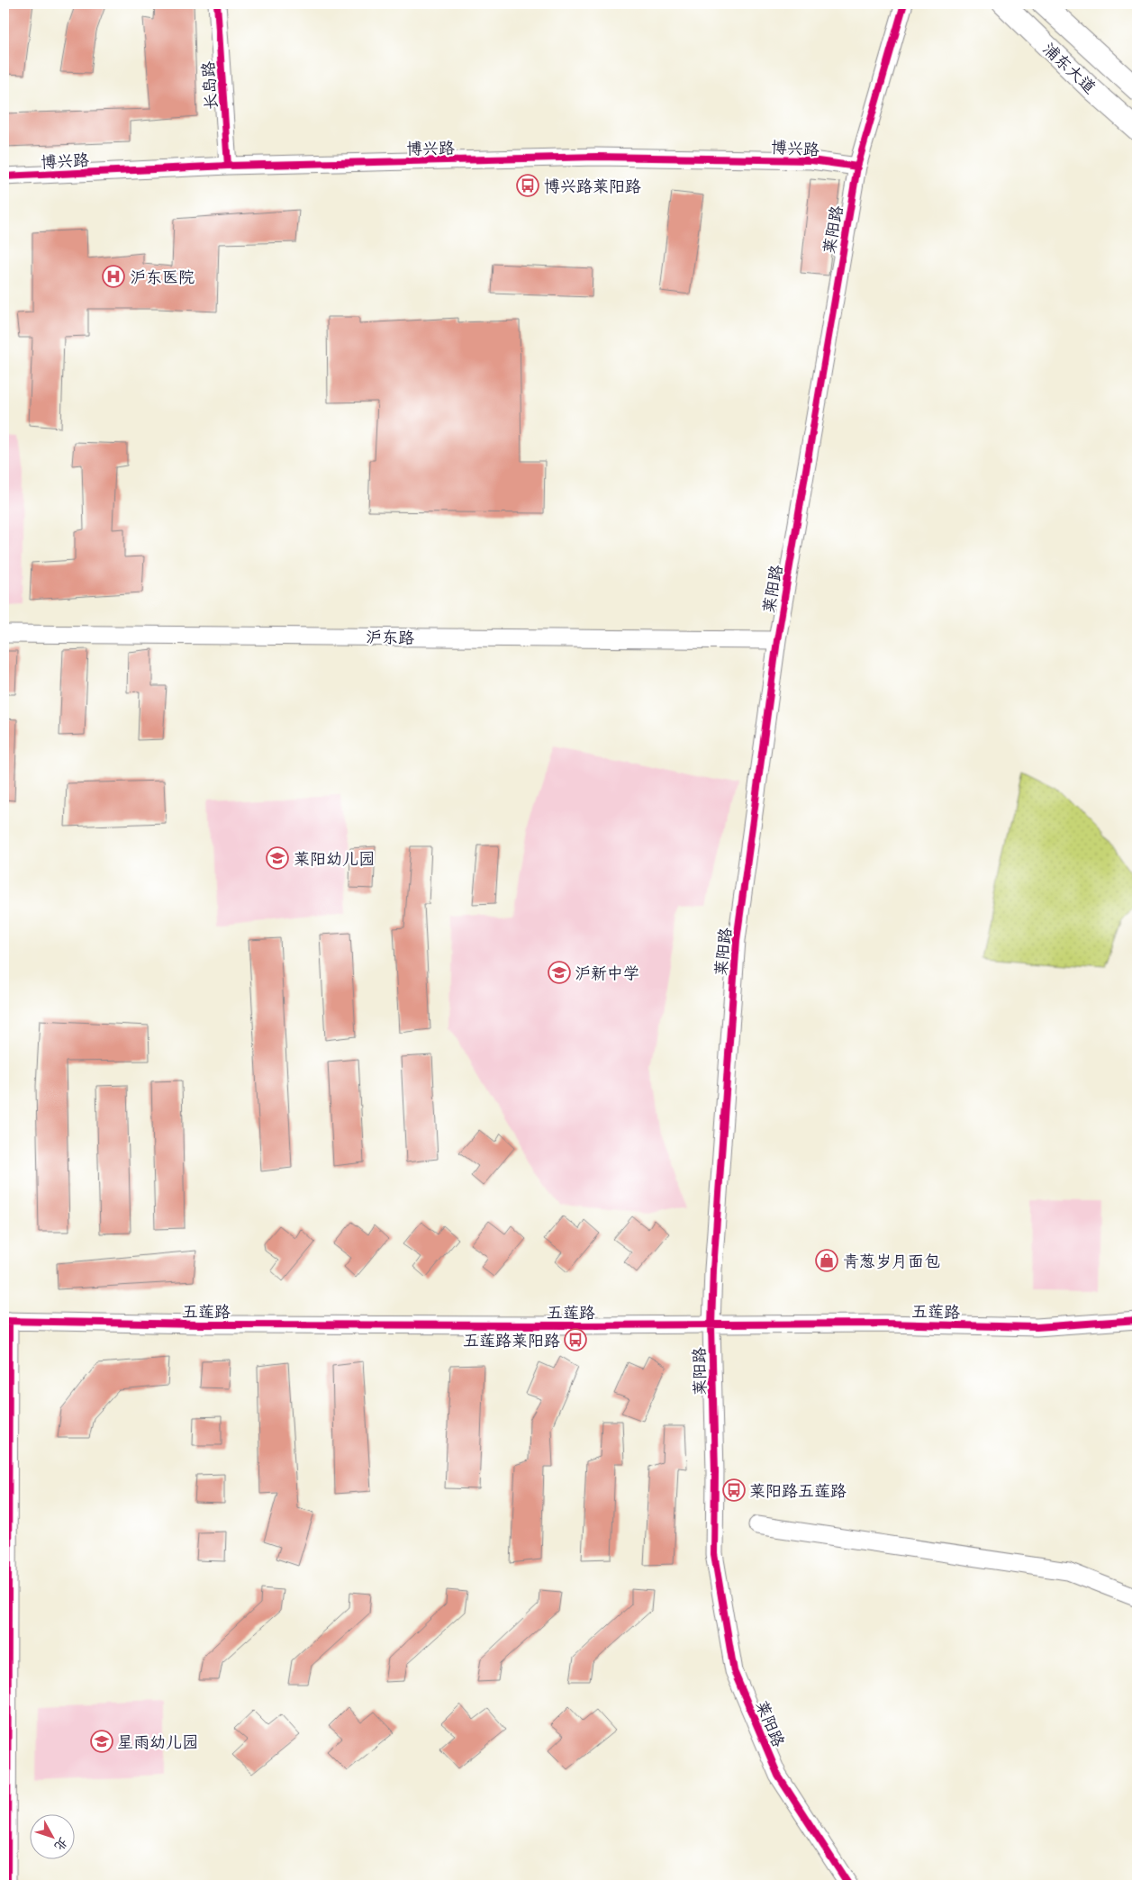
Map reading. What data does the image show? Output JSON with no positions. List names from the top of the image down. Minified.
{"streets":{"main road":["浦东大道"],"street":["长岛路","博兴路","莱阳路","沪东路","五莲路"]},"crossings":[["长岛路","博兴路"],["博兴路","莱阳路"],["莱阳路","沪东路"],["莱阳路","五莲路"]],"places":{"bus stop":["博兴路莱阳路","五莲路莱阳路","莱阳路五莲路"],"hospital":["沪东医院"],"school or university":["莱阳幼儿园","沪新中学","星雨幼儿园"],"shop":["青葱岁月面包"]},"north":"bottom right"}
